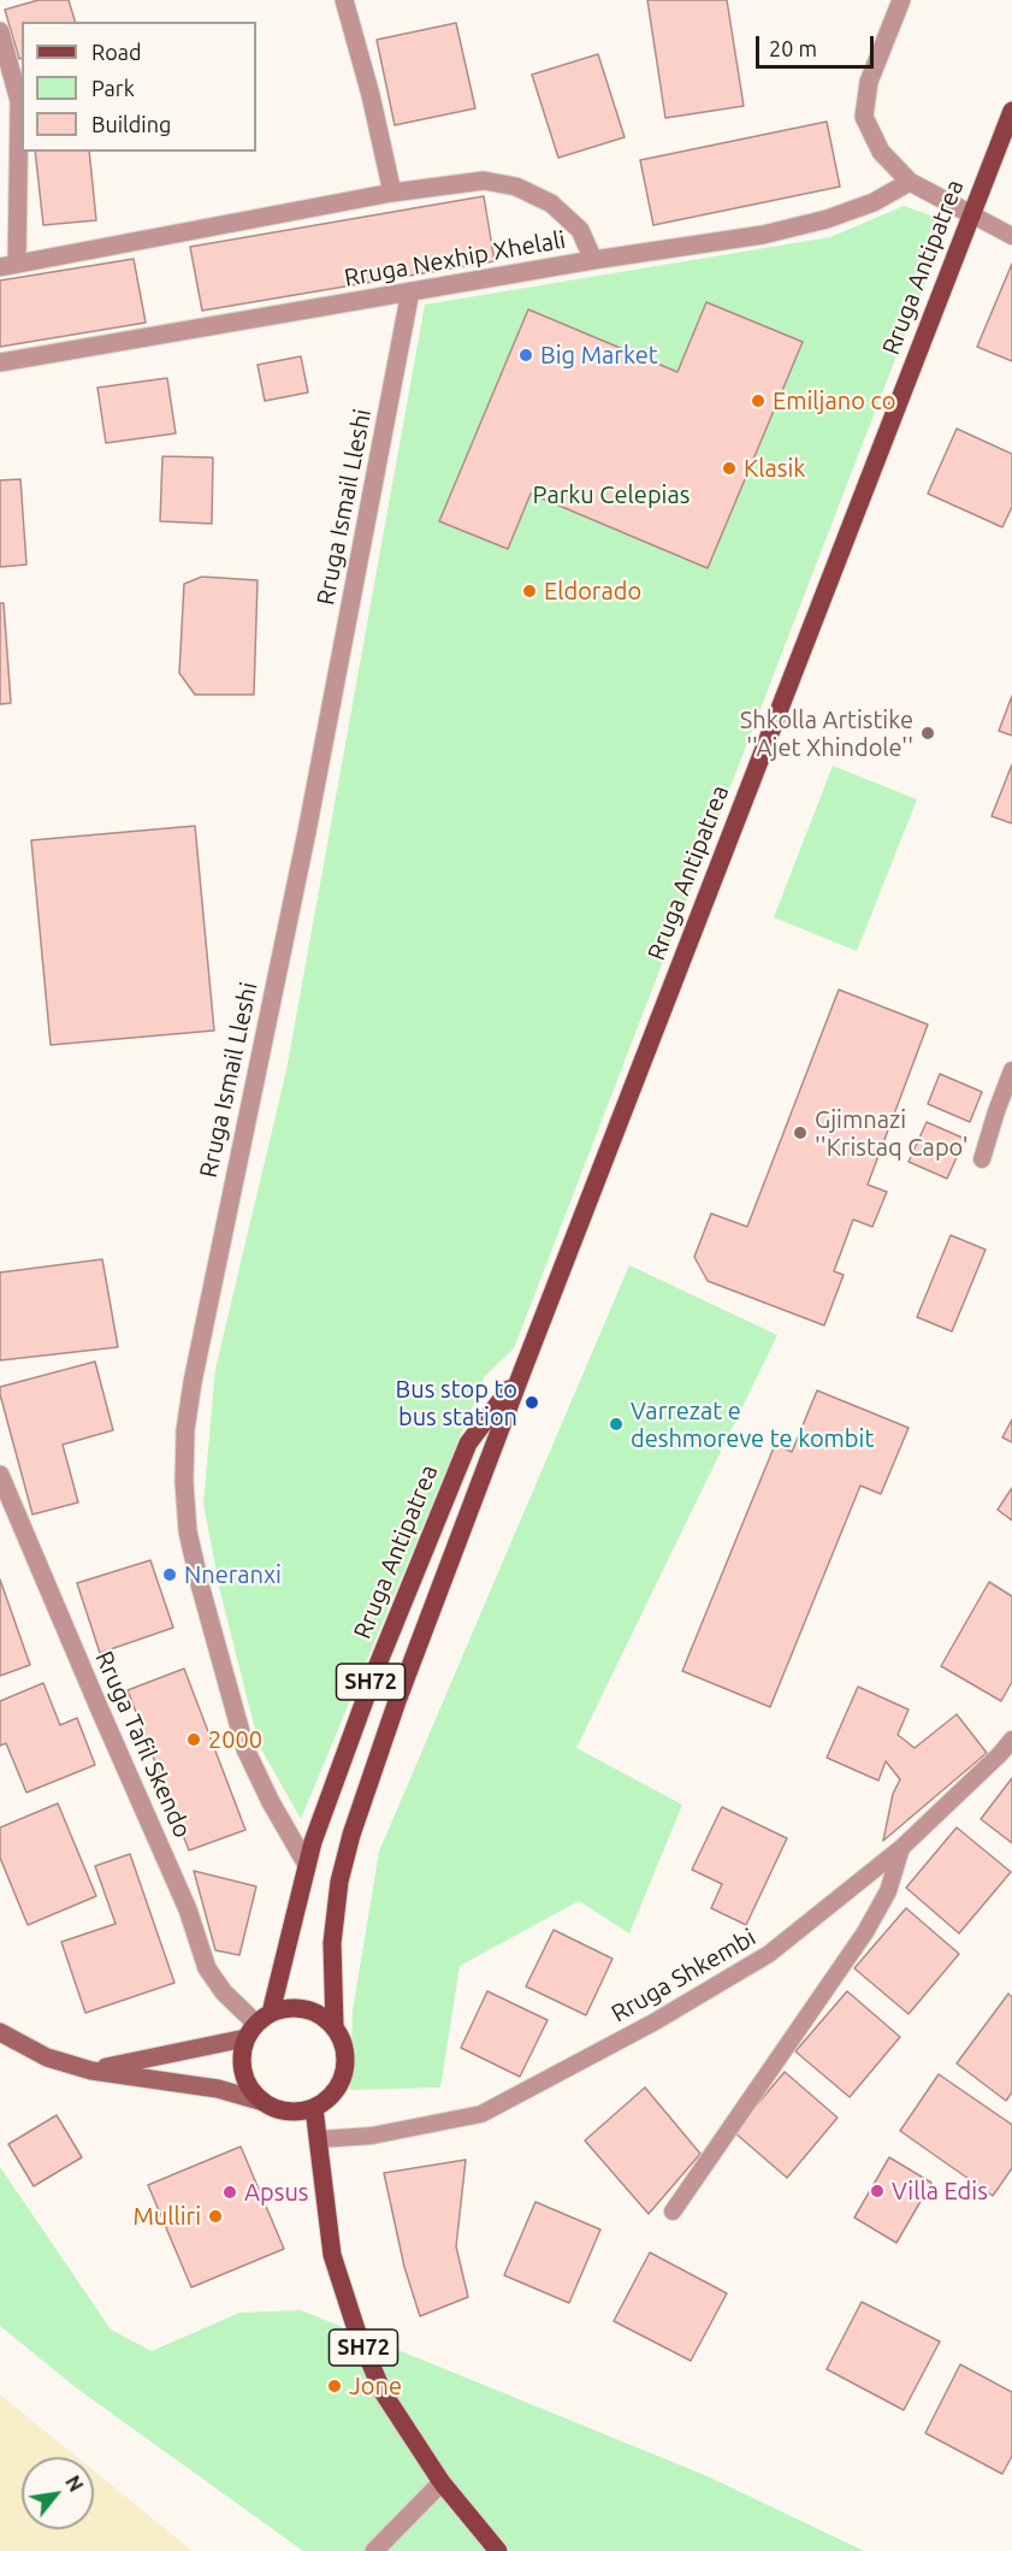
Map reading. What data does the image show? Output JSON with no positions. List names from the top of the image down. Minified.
{"streets":{"main road":["Rruga Antipatrea","SH72"],"street":["Rruga Nexhip Xhelali","Rruga Ismail Lleshi","Rruga Tafil Skendo"],"lane":["Rruga Shkembi"]},"crossings":[["Rruga Nexhip Xhelali","Rruga Ismail Lleshi"],["Rruga Antipatrea","Rruga Ismail Lleshi"],["Rruga Antipatrea","SH72"],["Rruga Antipatrea","Rruga Tafil Skendo"],["SH72","Rruga Tafil Skendo"],["SH72","Rruga Shkembi"]],"parks":["Parku Celepias"],"places":["Big Market","Emiljano co","Klasik","Eldorado","Shkolla Artistike ''Ajet Xhindole''","Gjimnazi ''Kristaq Capo'","Bus stop to bus station","Varrezat e deshmoreve te kombit","Nneranxi","2000","Villa Edis","Apsus","Mulliri","Jone"],"legend":["Road","Park","Building"],"scale_bar":"20 m","north":"top right"}
